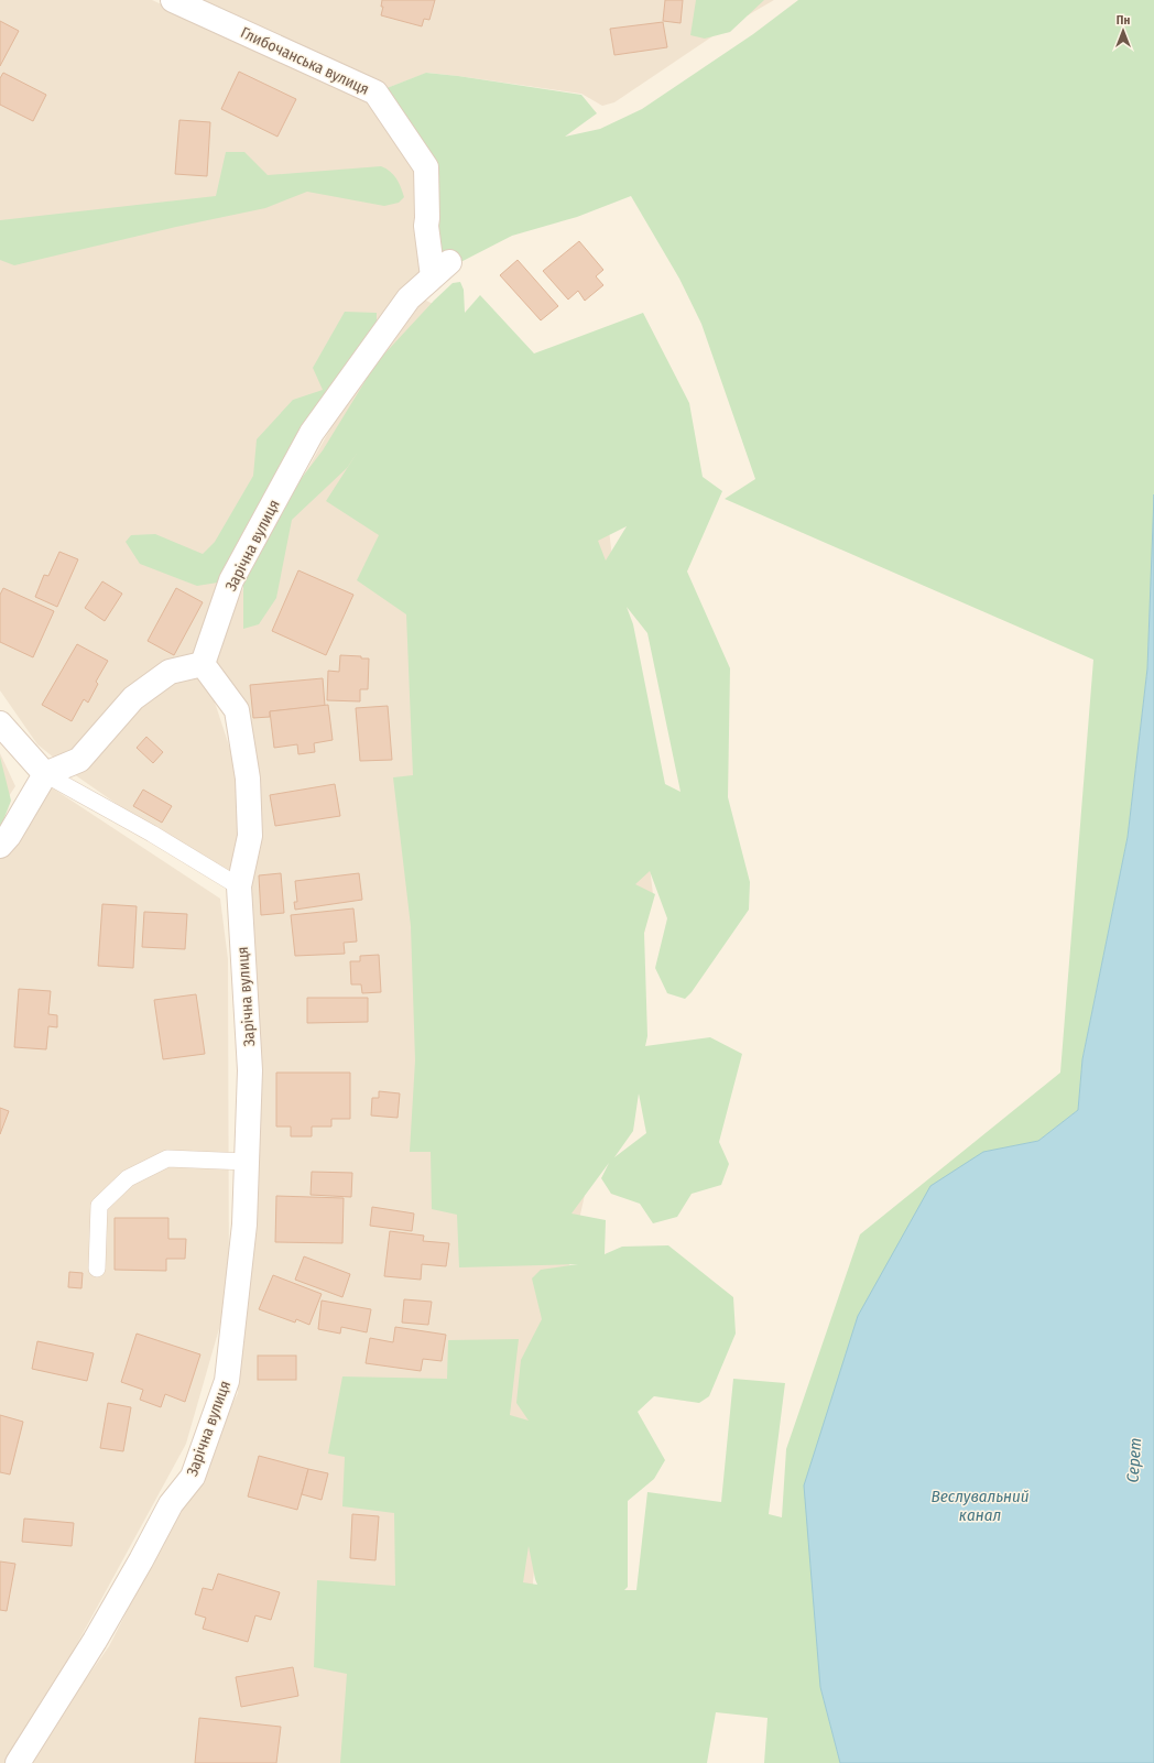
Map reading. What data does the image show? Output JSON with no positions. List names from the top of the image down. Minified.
{"streets":{"street":["Глибочанська вулиця","Зарічна вулиця"]},"crossings":[["Глибочанська вулиця","Зарічна вулиця"]],"water":["Серет","Веслувальний канал"],"north":"top"}
